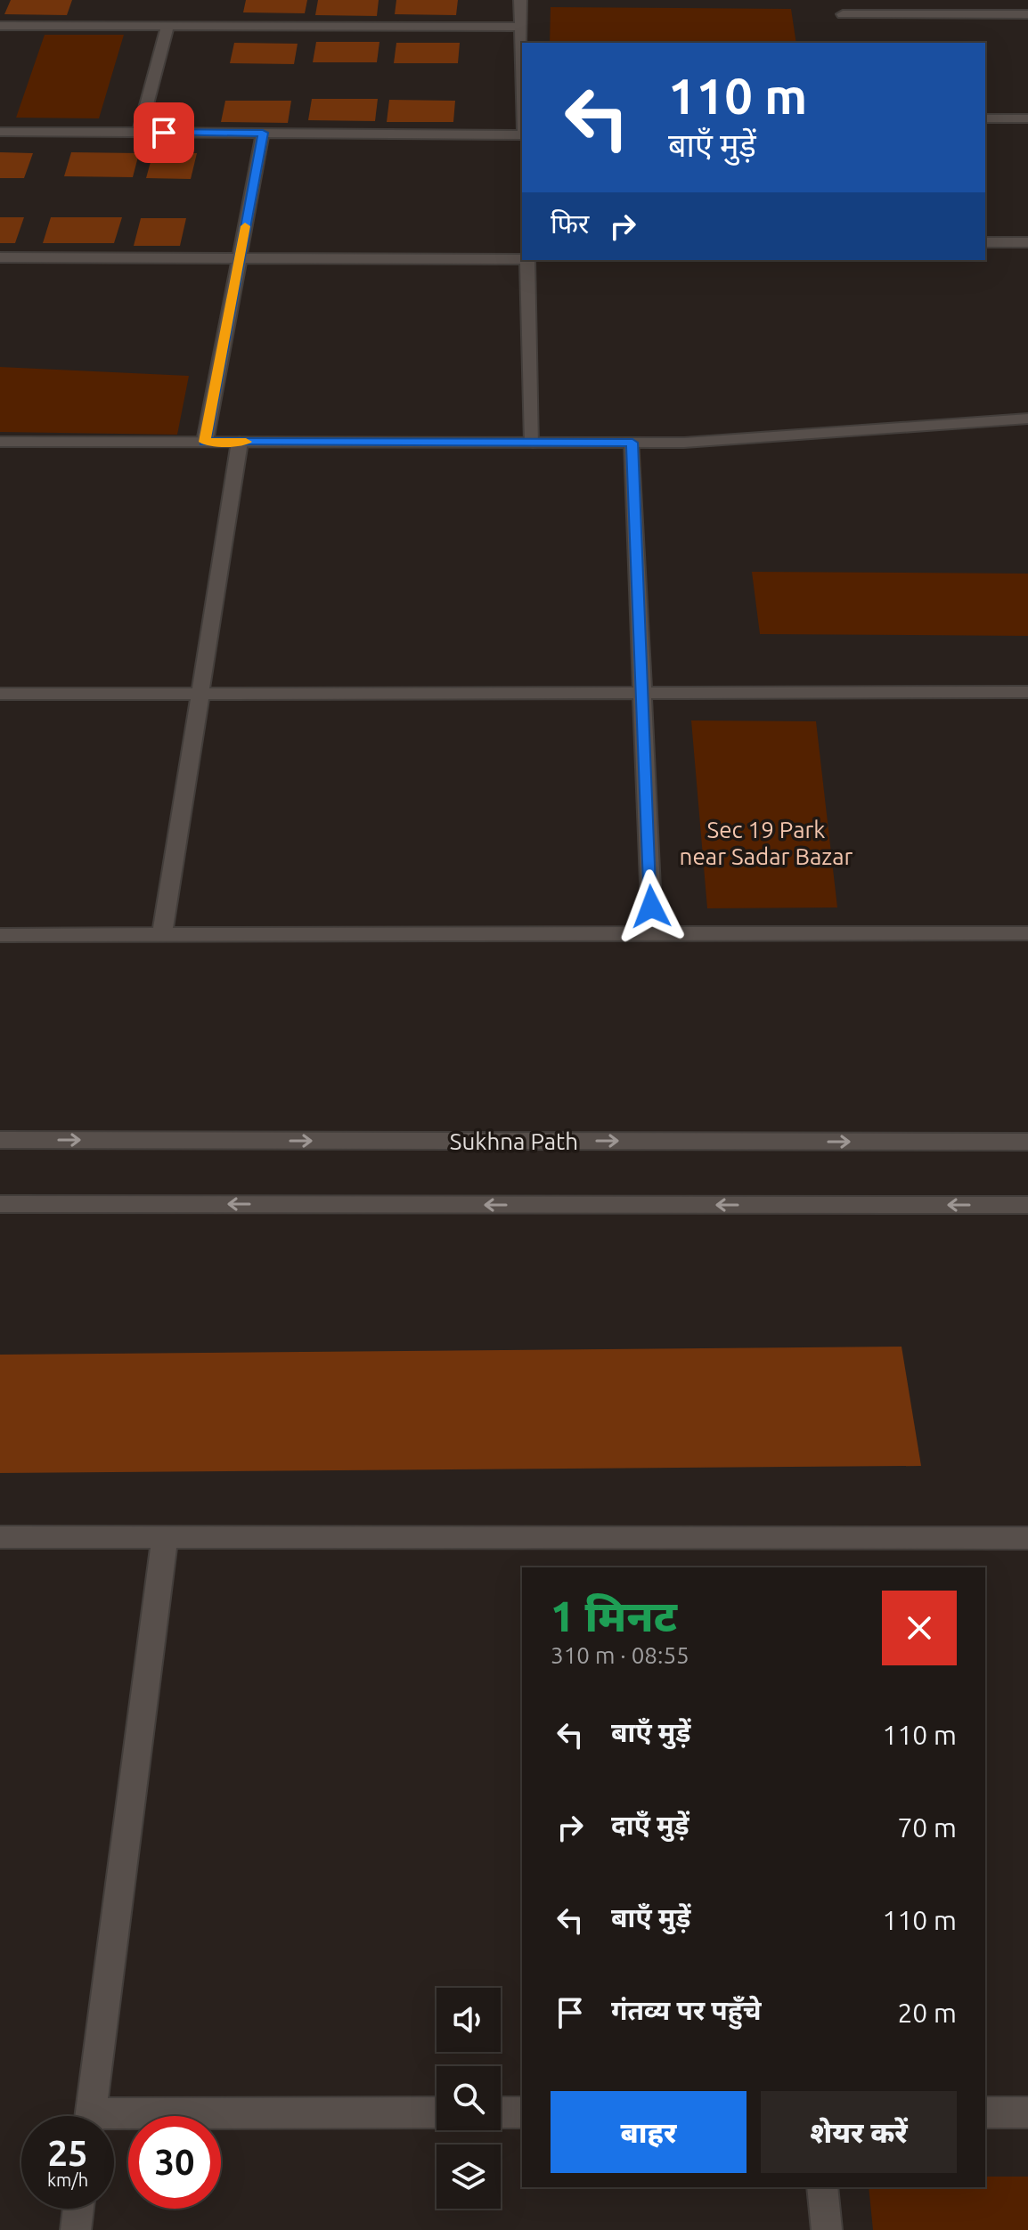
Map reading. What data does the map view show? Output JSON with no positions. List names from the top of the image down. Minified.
{"streets":{"street":["Sukhna Path"]},"parks":["Sec 19 Park near Sadar Bazar"],"page":{"turn":["110 m","बाएँ मुड़ें"],"then":"फिर","heading":["1 मिनट","310 m · 08:55"],"list":[{"name":"बाएँ मुड़ें","value":"110 m"},{"name":"दाएँ मुड़ें","value":"70 m"},{"name":"बाएँ मुड़ें","value":"110 m"},{"name":"गंतव्य पर पहुँचे","value":"20 m"}],"buttons":["बाहर","शेयर करें"],"speed":"25 km/h","limit":"30"}}
